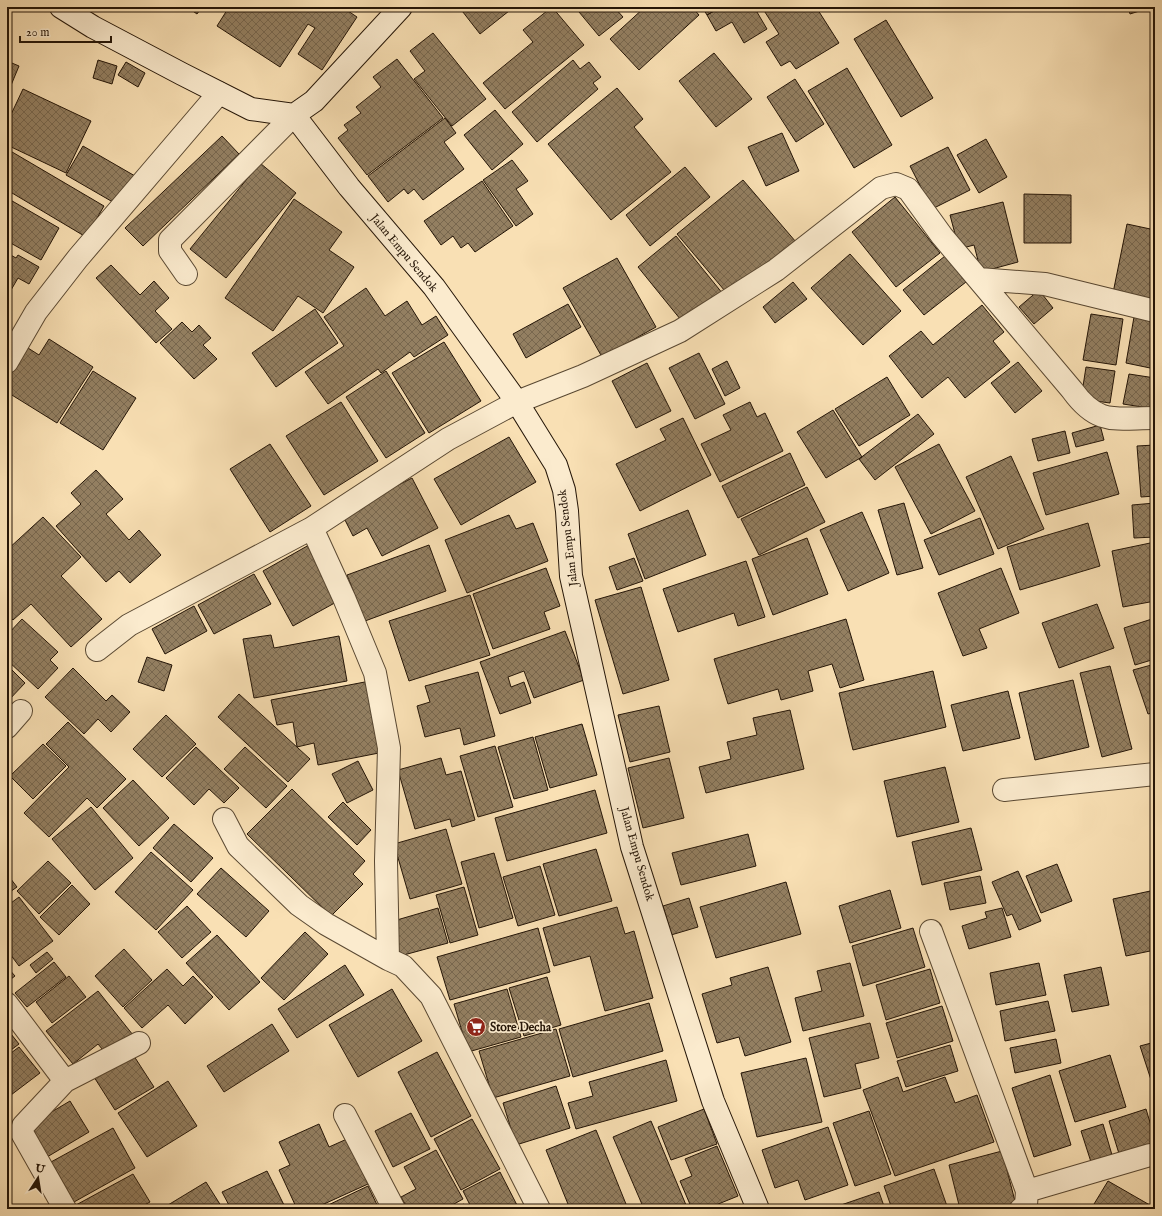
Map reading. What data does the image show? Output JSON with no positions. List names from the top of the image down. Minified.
{"streets":{"street":["Jalan Empu Sendok"]},"places":{"supermarket":["Store Decha"]},"scale_bar":"20 m","north":"top"}
